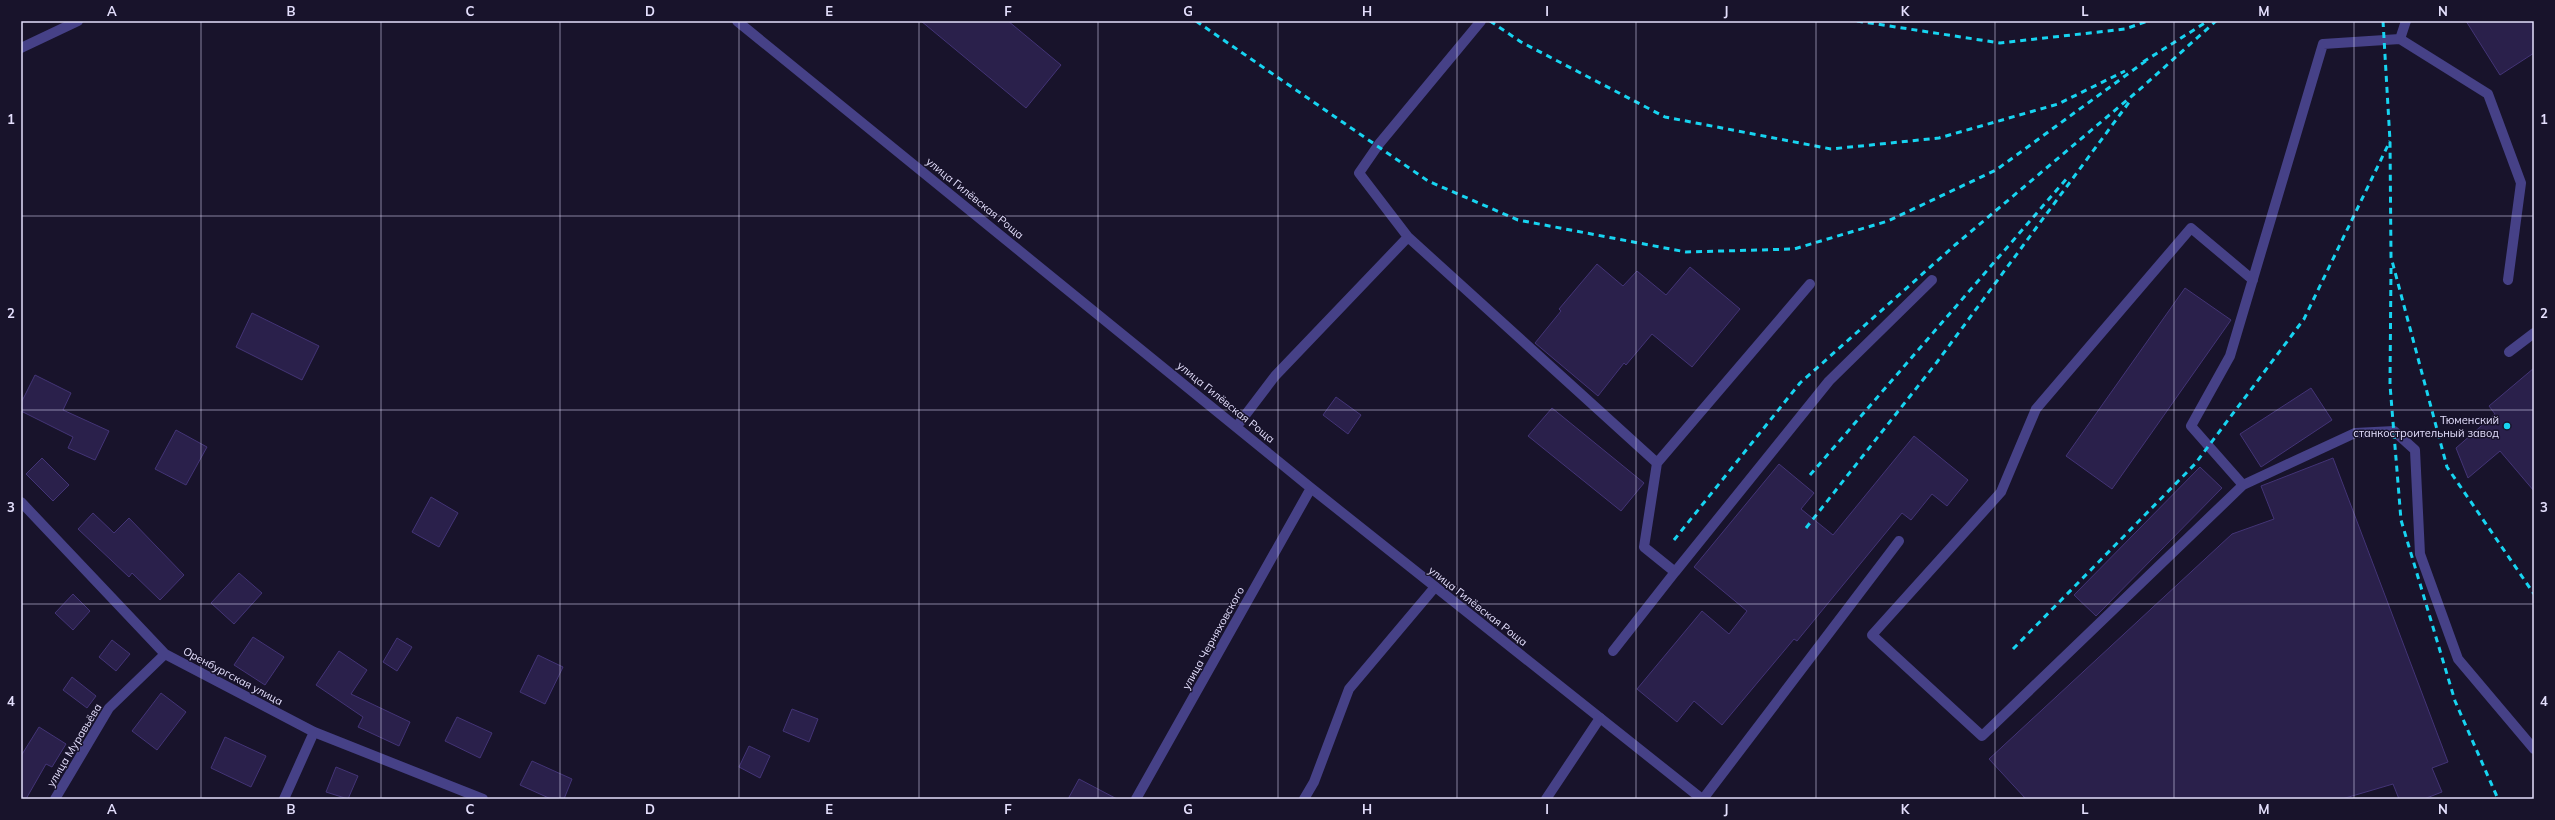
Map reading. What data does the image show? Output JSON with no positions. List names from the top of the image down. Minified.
{"streets":{"street":["улица Гилёвская Роща","улица Черняховского","Оренбургская улица","улица Муравьёва"]},"crossings":[["улица Гилёвская Роща","улица Черняховского"],["Оренбургская улица","улица Муравьёва"]],"places":["Тюменский станкостроительный завод"],"grid":{"columns":["A","B","C","D","E","F","G","H","I","J","K","L","M","N"],"rows":["1","2","3","4"]}}
